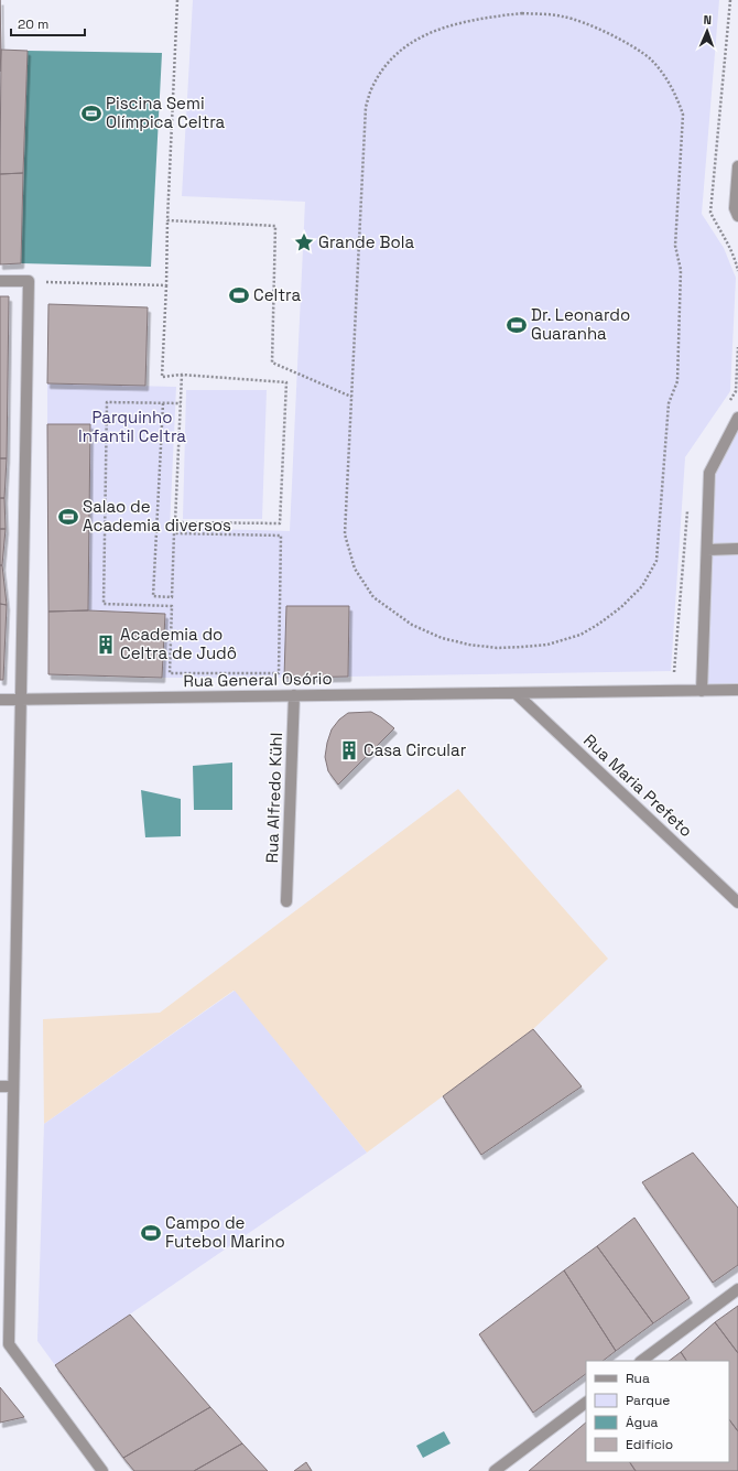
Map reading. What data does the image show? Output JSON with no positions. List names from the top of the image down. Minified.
{"streets":{"street":["Rua General Osório","Rua Maria Prefeto","Rua Alfredo Kühl"]},"crossings":[["Rua General Osório","Rua Maria Prefeto"],["Rua General Osório","Rua Alfredo Kühl"]],"parks":["Parquinho Infantil Celtra"],"places":{"sports":["Piscina Semi Olímpica Celtra","Celtra","Dr. Leonardo Guaranha","Salao de Academia diversos","Campo de Futebol Marino"],"place":["Grande Bola"],"building":["Academia do Celtra de Judô","Casa Circular"]},"legend":["Rua","Parque","Água","Edifício"],"scale_bar":"20 m","north":"top"}
